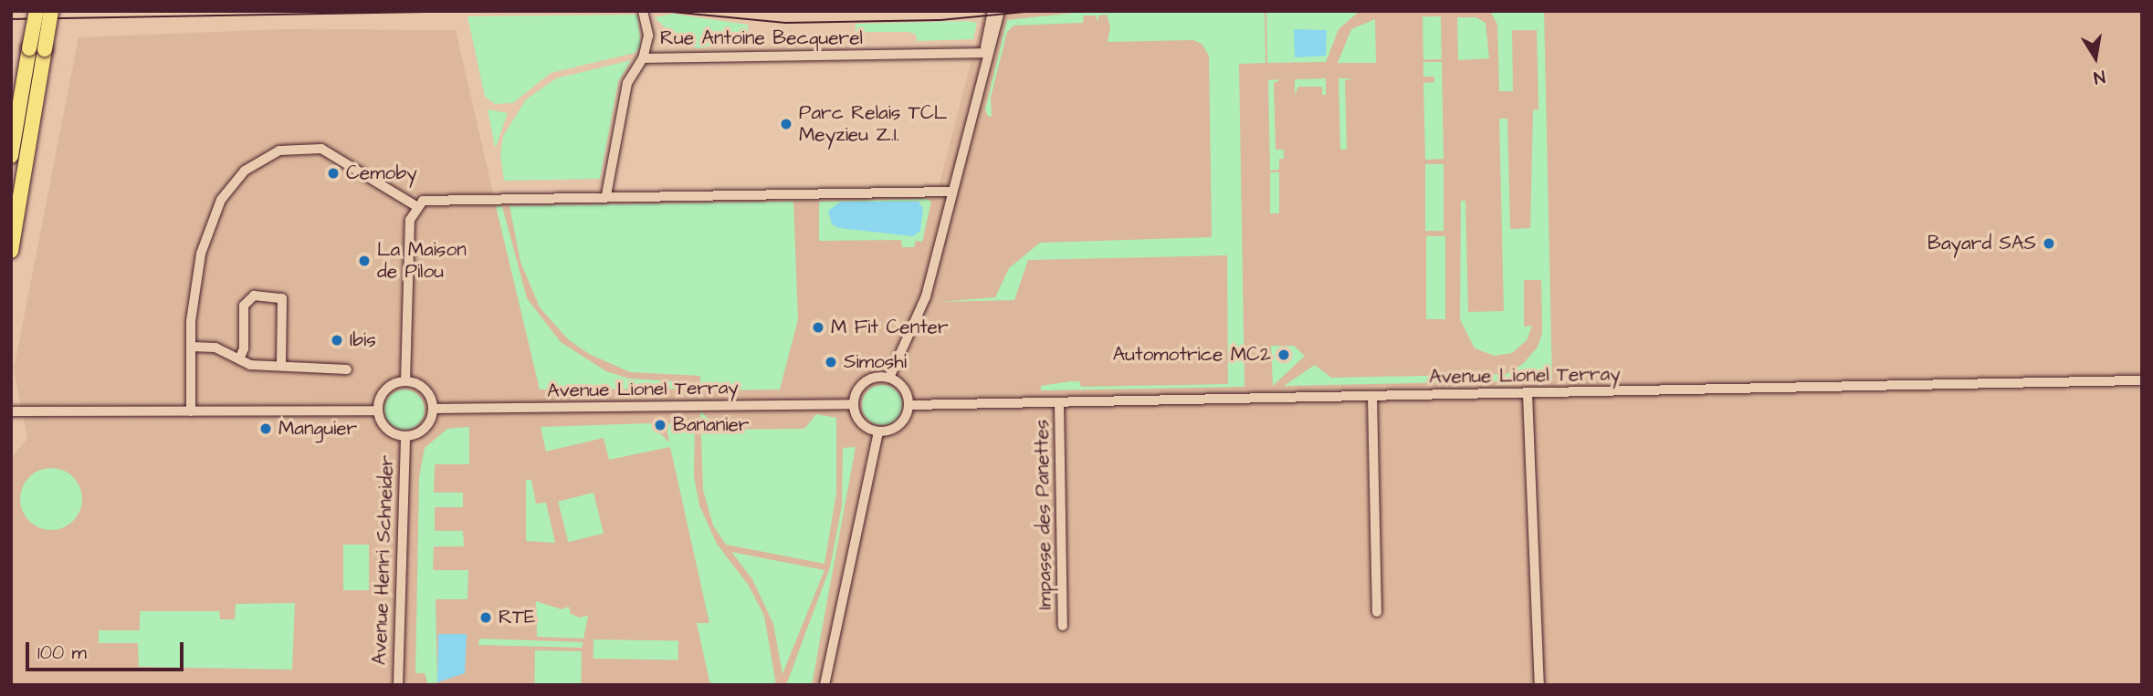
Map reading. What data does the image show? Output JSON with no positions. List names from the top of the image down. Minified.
{"streets":{"street":["Rue Antoine Becquerel","Avenue Lionel Terray","Impasse des Panettes","Avenue Henri Schneider"]},"crossings":[["Avenue Lionel Terray","Impasse des Panettes"],["Avenue Lionel Terray","Avenue Henri Schneider"]],"places":["Parc Relais TCL Meyzieu Z.I.","Cemoby","Bayard SAS","La Maison de Pilou","M Fit Center","Ibis","Automotrice MC2","Simoshi","Bananier","Manguier","RTE"],"scale_bar":"100 m","north":"bottom"}
